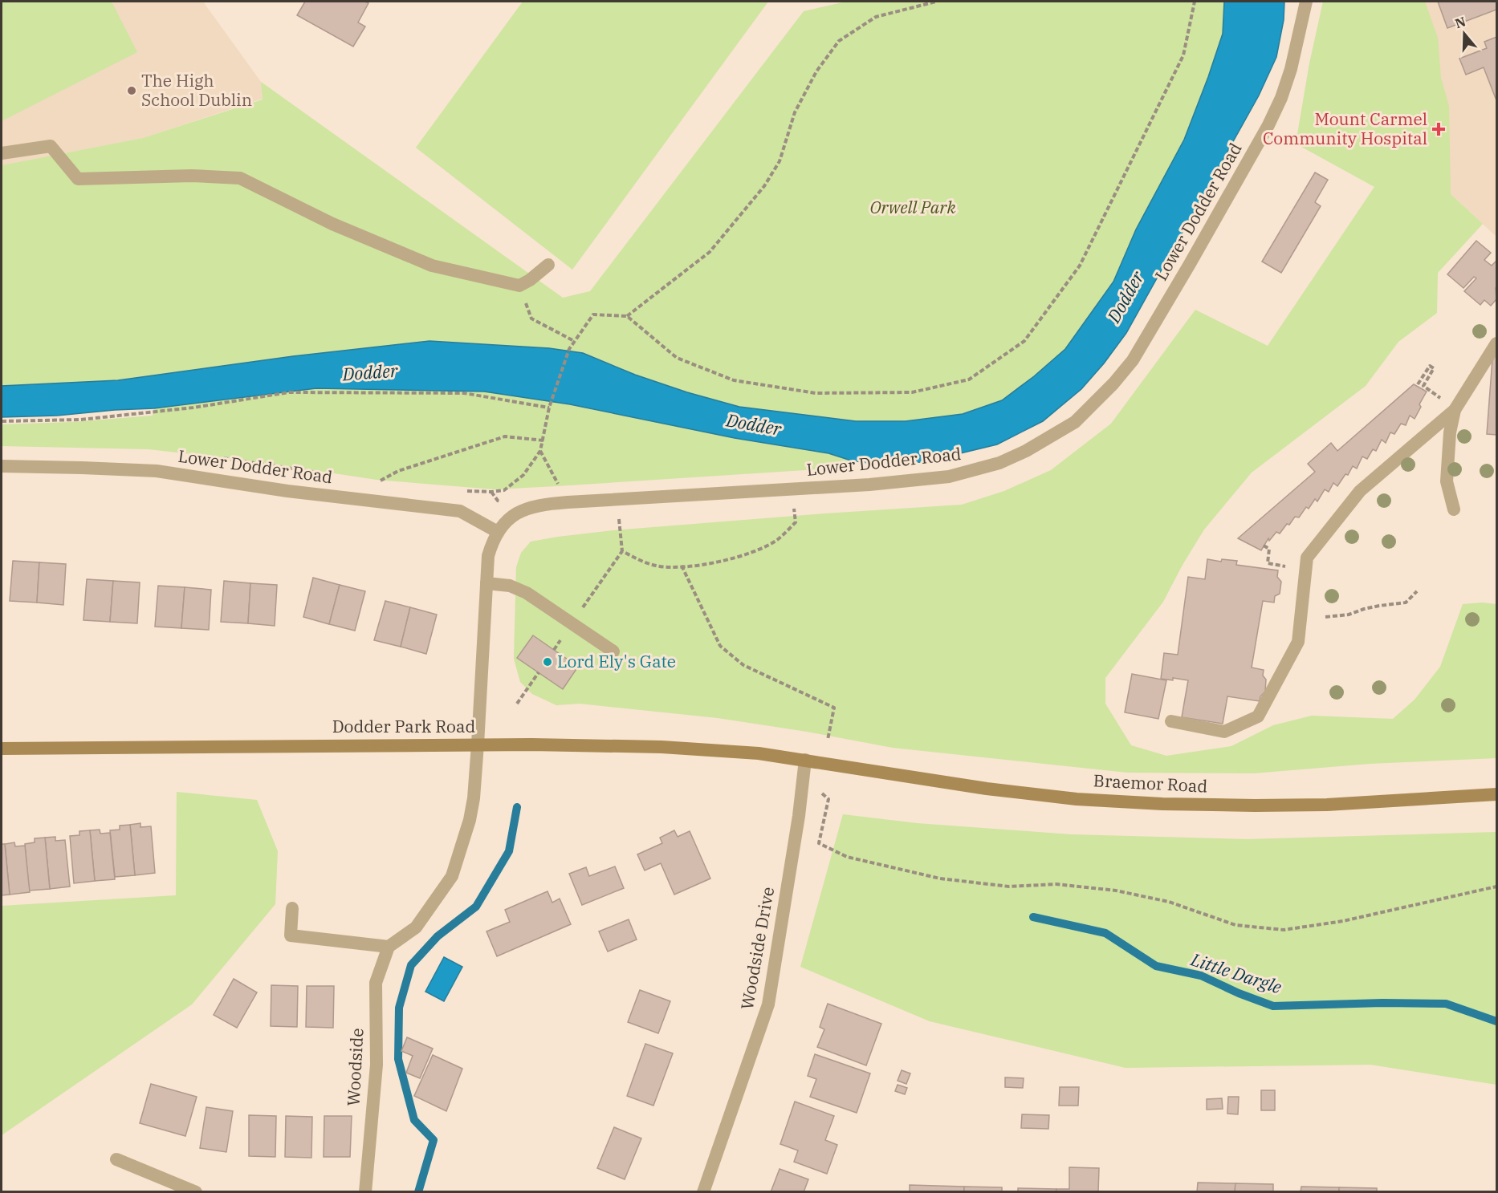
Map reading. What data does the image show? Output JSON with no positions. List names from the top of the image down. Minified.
{"streets":{"main road":["Dodder Park Road","Braemor Road"],"street":["Lower Dodder Road","Woodside Drive","Woodside"]},"crossings":[["Lower Dodder Road","Dodder Park Road"],["Dodder Park Road","Braemor Road"],["Dodder Park Road","Woodside Drive"],["Braemor Road","Woodside Drive"]],"water":["Dodder","Little Dargle"],"parks":["Orwell Park"],"places":{"other":["The High School Dublin","Lord Ely's Gate"],"health":["Mount Carmel Community Hospital"]},"north":"top"}
